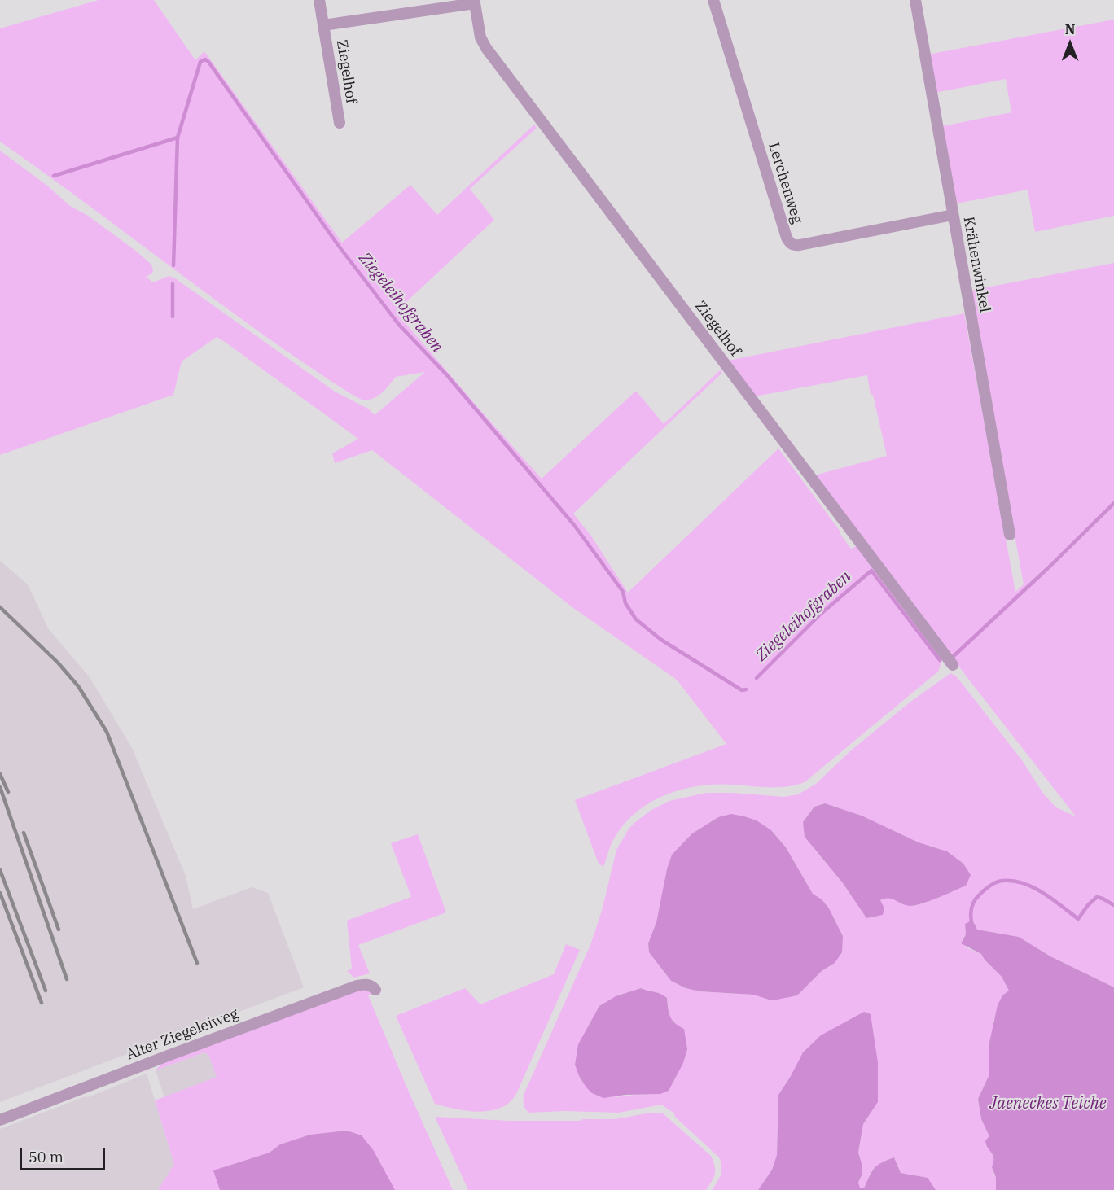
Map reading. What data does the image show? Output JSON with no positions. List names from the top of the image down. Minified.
{"streets":{"street":["Ziegelhof","Lerchenweg","Krähenwinkel","Alter Ziegeleiweg"]},"crossings":[["Lerchenweg","Krähenwinkel"]],"water":["Ziegeleihofgraben","Jaeneckes Teiche"],"scale_bar":"50 m","north":"top"}
